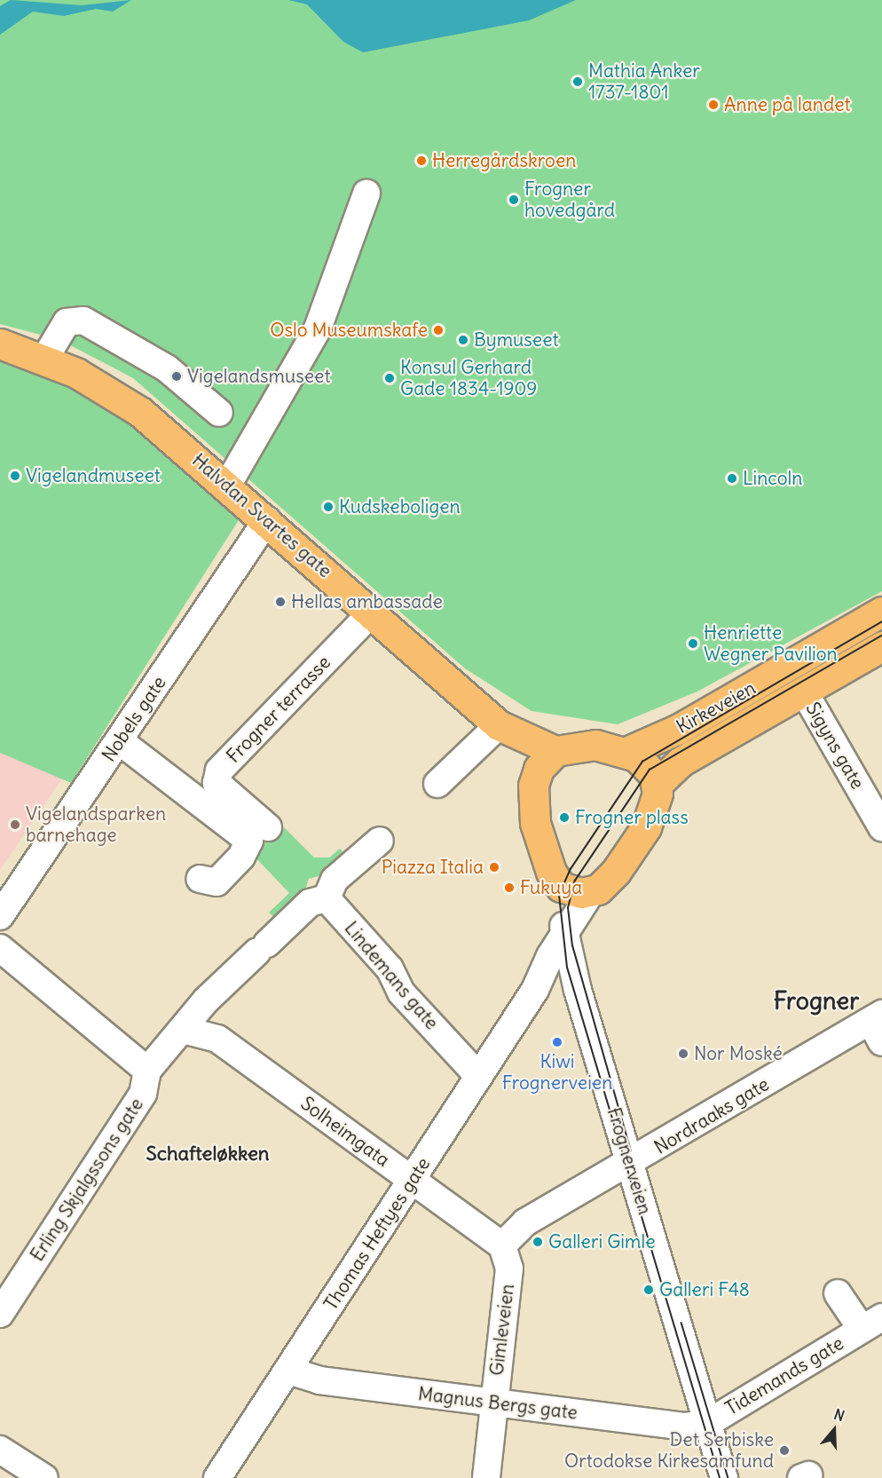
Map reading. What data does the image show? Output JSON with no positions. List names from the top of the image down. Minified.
{"streets":{"main road":["Halvdan Svartes gate","Kirkeveien"],"street":["Frogner terrasse","Nobels gate","Sigyns gate","Lindemans gate","Nordraaks gate","Solheimgata","Frognerveien","Erling Skjalgssons gate","Thomas Heftyes gate","Gimleveien","Tidemands gate","Magnus Bergs gate"]},"crossings":[["Halvdan Svartes gate","Kirkeveien"],["Halvdan Svartes gate","Frogner terrasse"],["Halvdan Svartes gate","Nobels gate"],["Halvdan Svartes gate","Frognerveien"],["Kirkeveien","Frognerveien"],["Lindemans gate","Erling Skjalgssons gate"],["Lindemans gate","Thomas Heftyes gate"],["Nordraaks gate","Solheimgata"],["Nordraaks gate","Frognerveien"],["Nordraaks gate","Gimleveien"],["Solheimgata","Erling Skjalgssons gate"],["Solheimgata","Thomas Heftyes gate"],["Solheimgata","Gimleveien"],["Frognerveien","Thomas Heftyes gate"],["Frognerveien","Tidemands gate"],["Frognerveien","Magnus Bergs gate"],["Thomas Heftyes gate","Magnus Bergs gate"],["Gimleveien","Magnus Bergs gate"],["Tidemands gate","Magnus Bergs gate"]],"districts":["Frogner","Schafteløkken"],"places":["Mathia Anker 1737-1801","Anne på landet","Herregårdskroen","Frogner hovedgård","Oslo Museumskafe","Bymuseet","Vigelandsmuseet","Konsul Gerhard Gade 1834-1909","Vigelandmuseet","Lincoln","Kudskeboligen","Hellas ambassade","Henriette Wegner Pavilion","Frogner plass","Vigelandsparken barnehage","Piazza Italia","Fukuya","Kiwi Frognerveien","Nor Moské","Galleri Gimle","Galleri F48","Det Serbiske Ortodokse Kirkesamfund"],"north":"top"}
